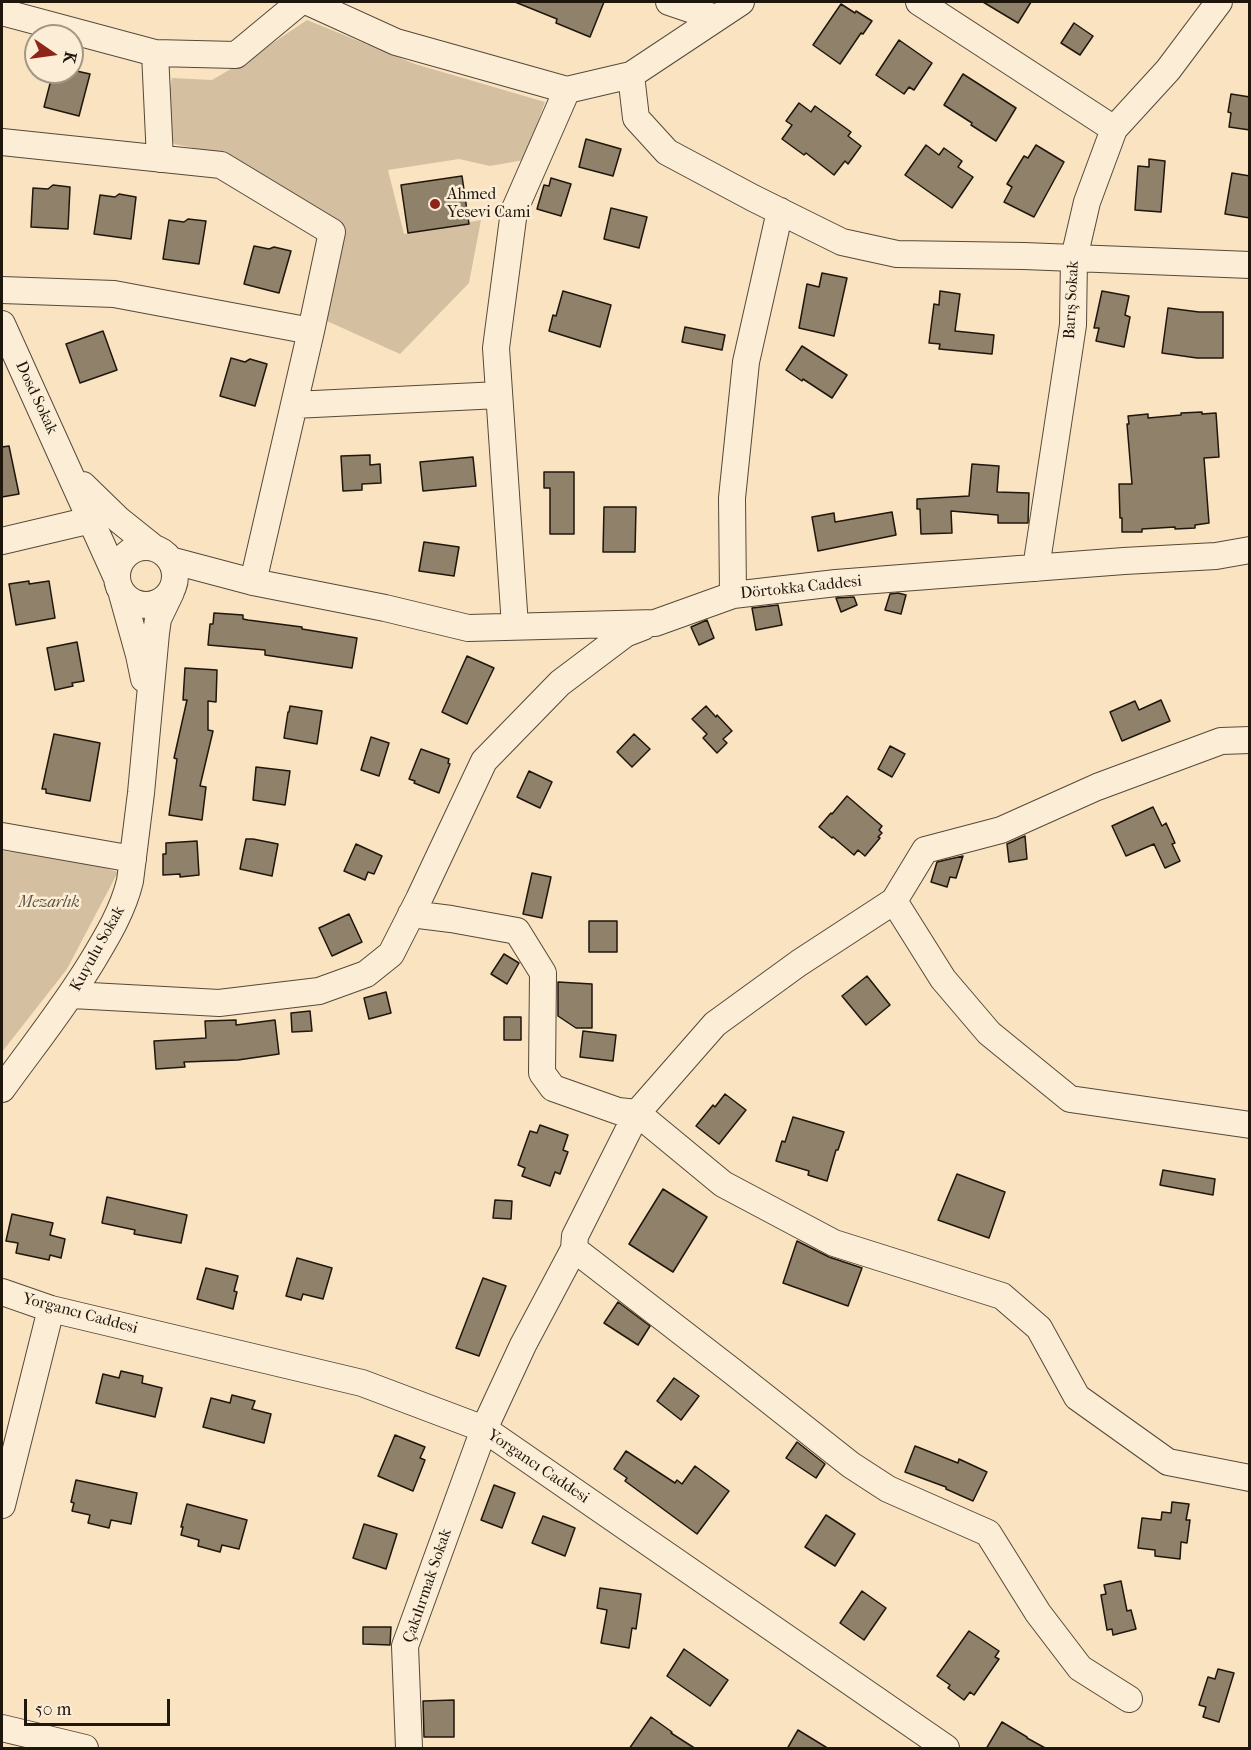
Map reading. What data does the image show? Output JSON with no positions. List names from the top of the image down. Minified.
{"streets":{"street":["Barış Sokak","Dosd Sokak","Dörtokka Caddesi","Kuyulu Sokak","Yorgancı Caddesi","Çakılırmak Sokak"]},"crossings":[["Barış Sokak","Dörtokka Caddesi"],["Dosd Sokak","Dörtokka Caddesi"],["Dosd Sokak","Kuyulu Sokak"],["Dörtokka Caddesi","Kuyulu Sokak"],["Yorgancı Caddesi","Çakılırmak Sokak"]],"parks":["Mezarlık"],"places":["Ahmed Yesevi Cami"],"scale_bar":"50 m","north":"right"}
